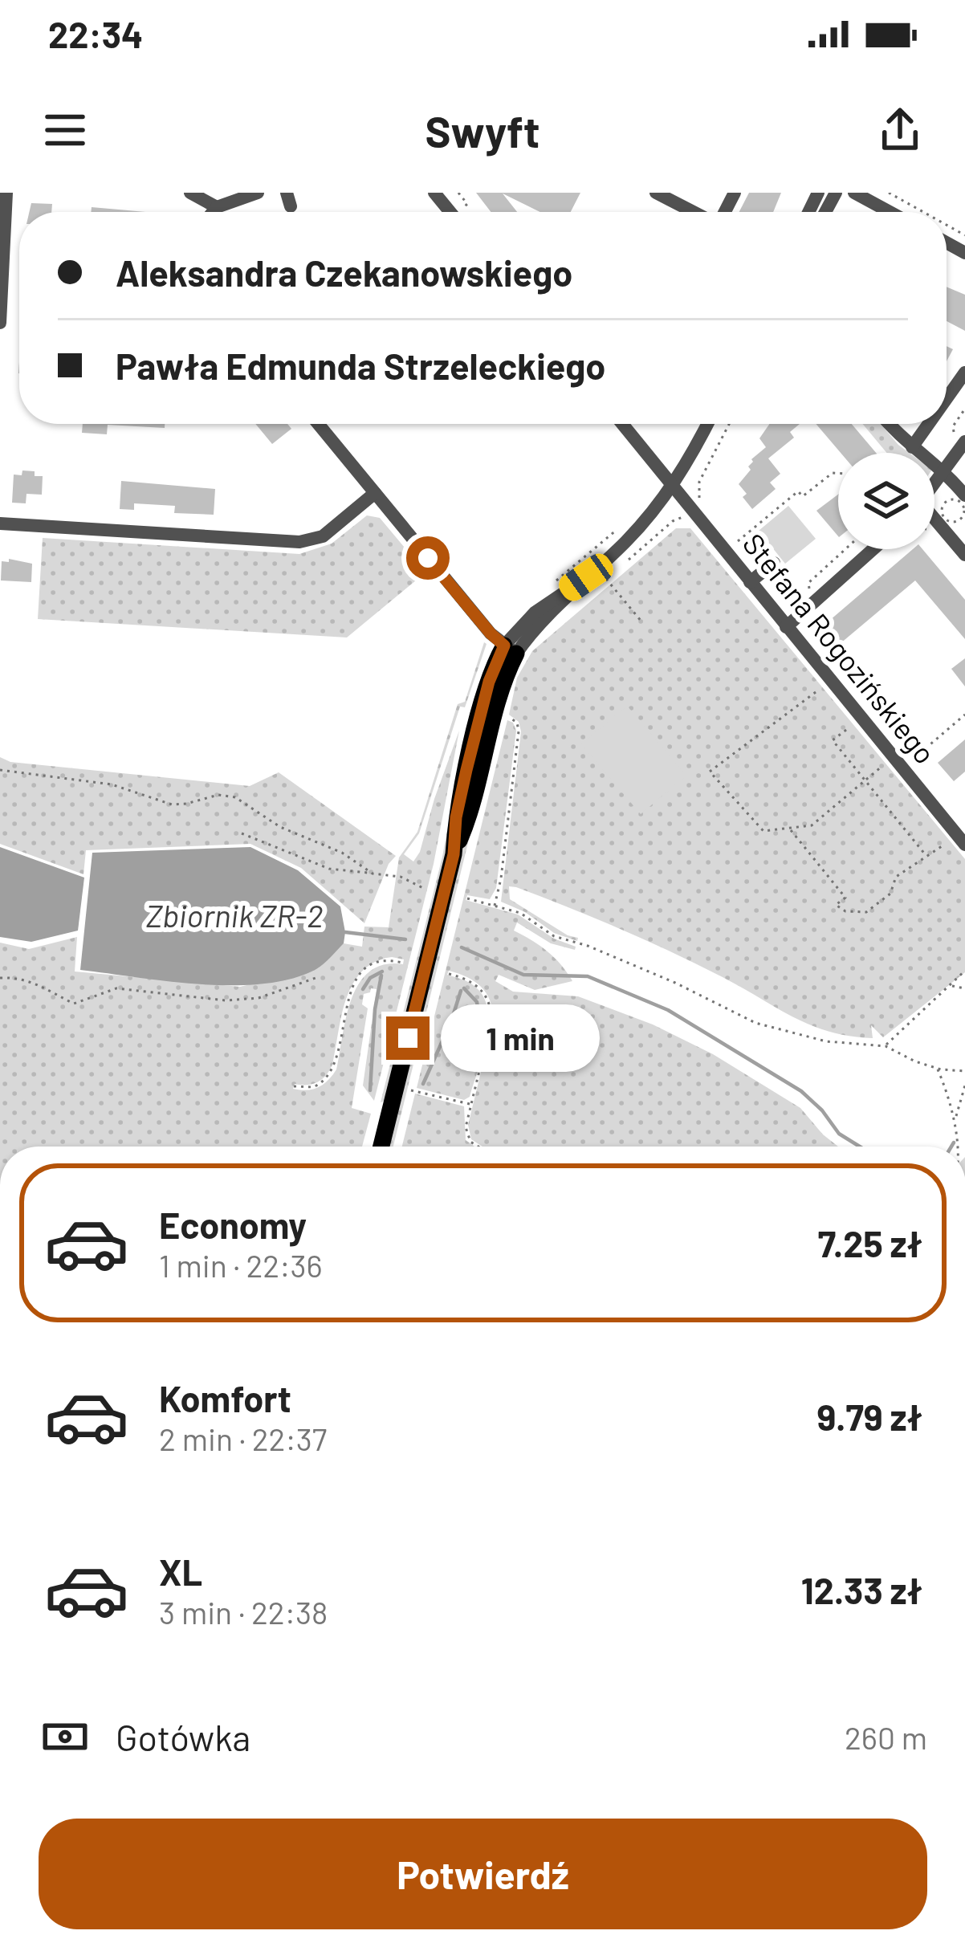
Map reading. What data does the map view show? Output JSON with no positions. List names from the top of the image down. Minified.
{"streets":{"street":["Stefana Rogozińskiego"]},"water":["Zbiornik ZR-2"],"page":{"status":"22:34","header":"Swyft","banner":["Aleksandra Czekanowskiego","Pawła Edmunda Strzeleckiego"],"bubble":"1 min","list":[{"name":"Economy","note":"1 min · 22:36","value":"7.25 zł"},{"name":"Komfort","note":"2 min · 22:37","value":"9.79 zł"},{"name":"XL","note":"3 min · 22:38","value":"12.33 zł"}],"pay":["Gotówka","260 m"],"buttons":"Potwierdź"}}
